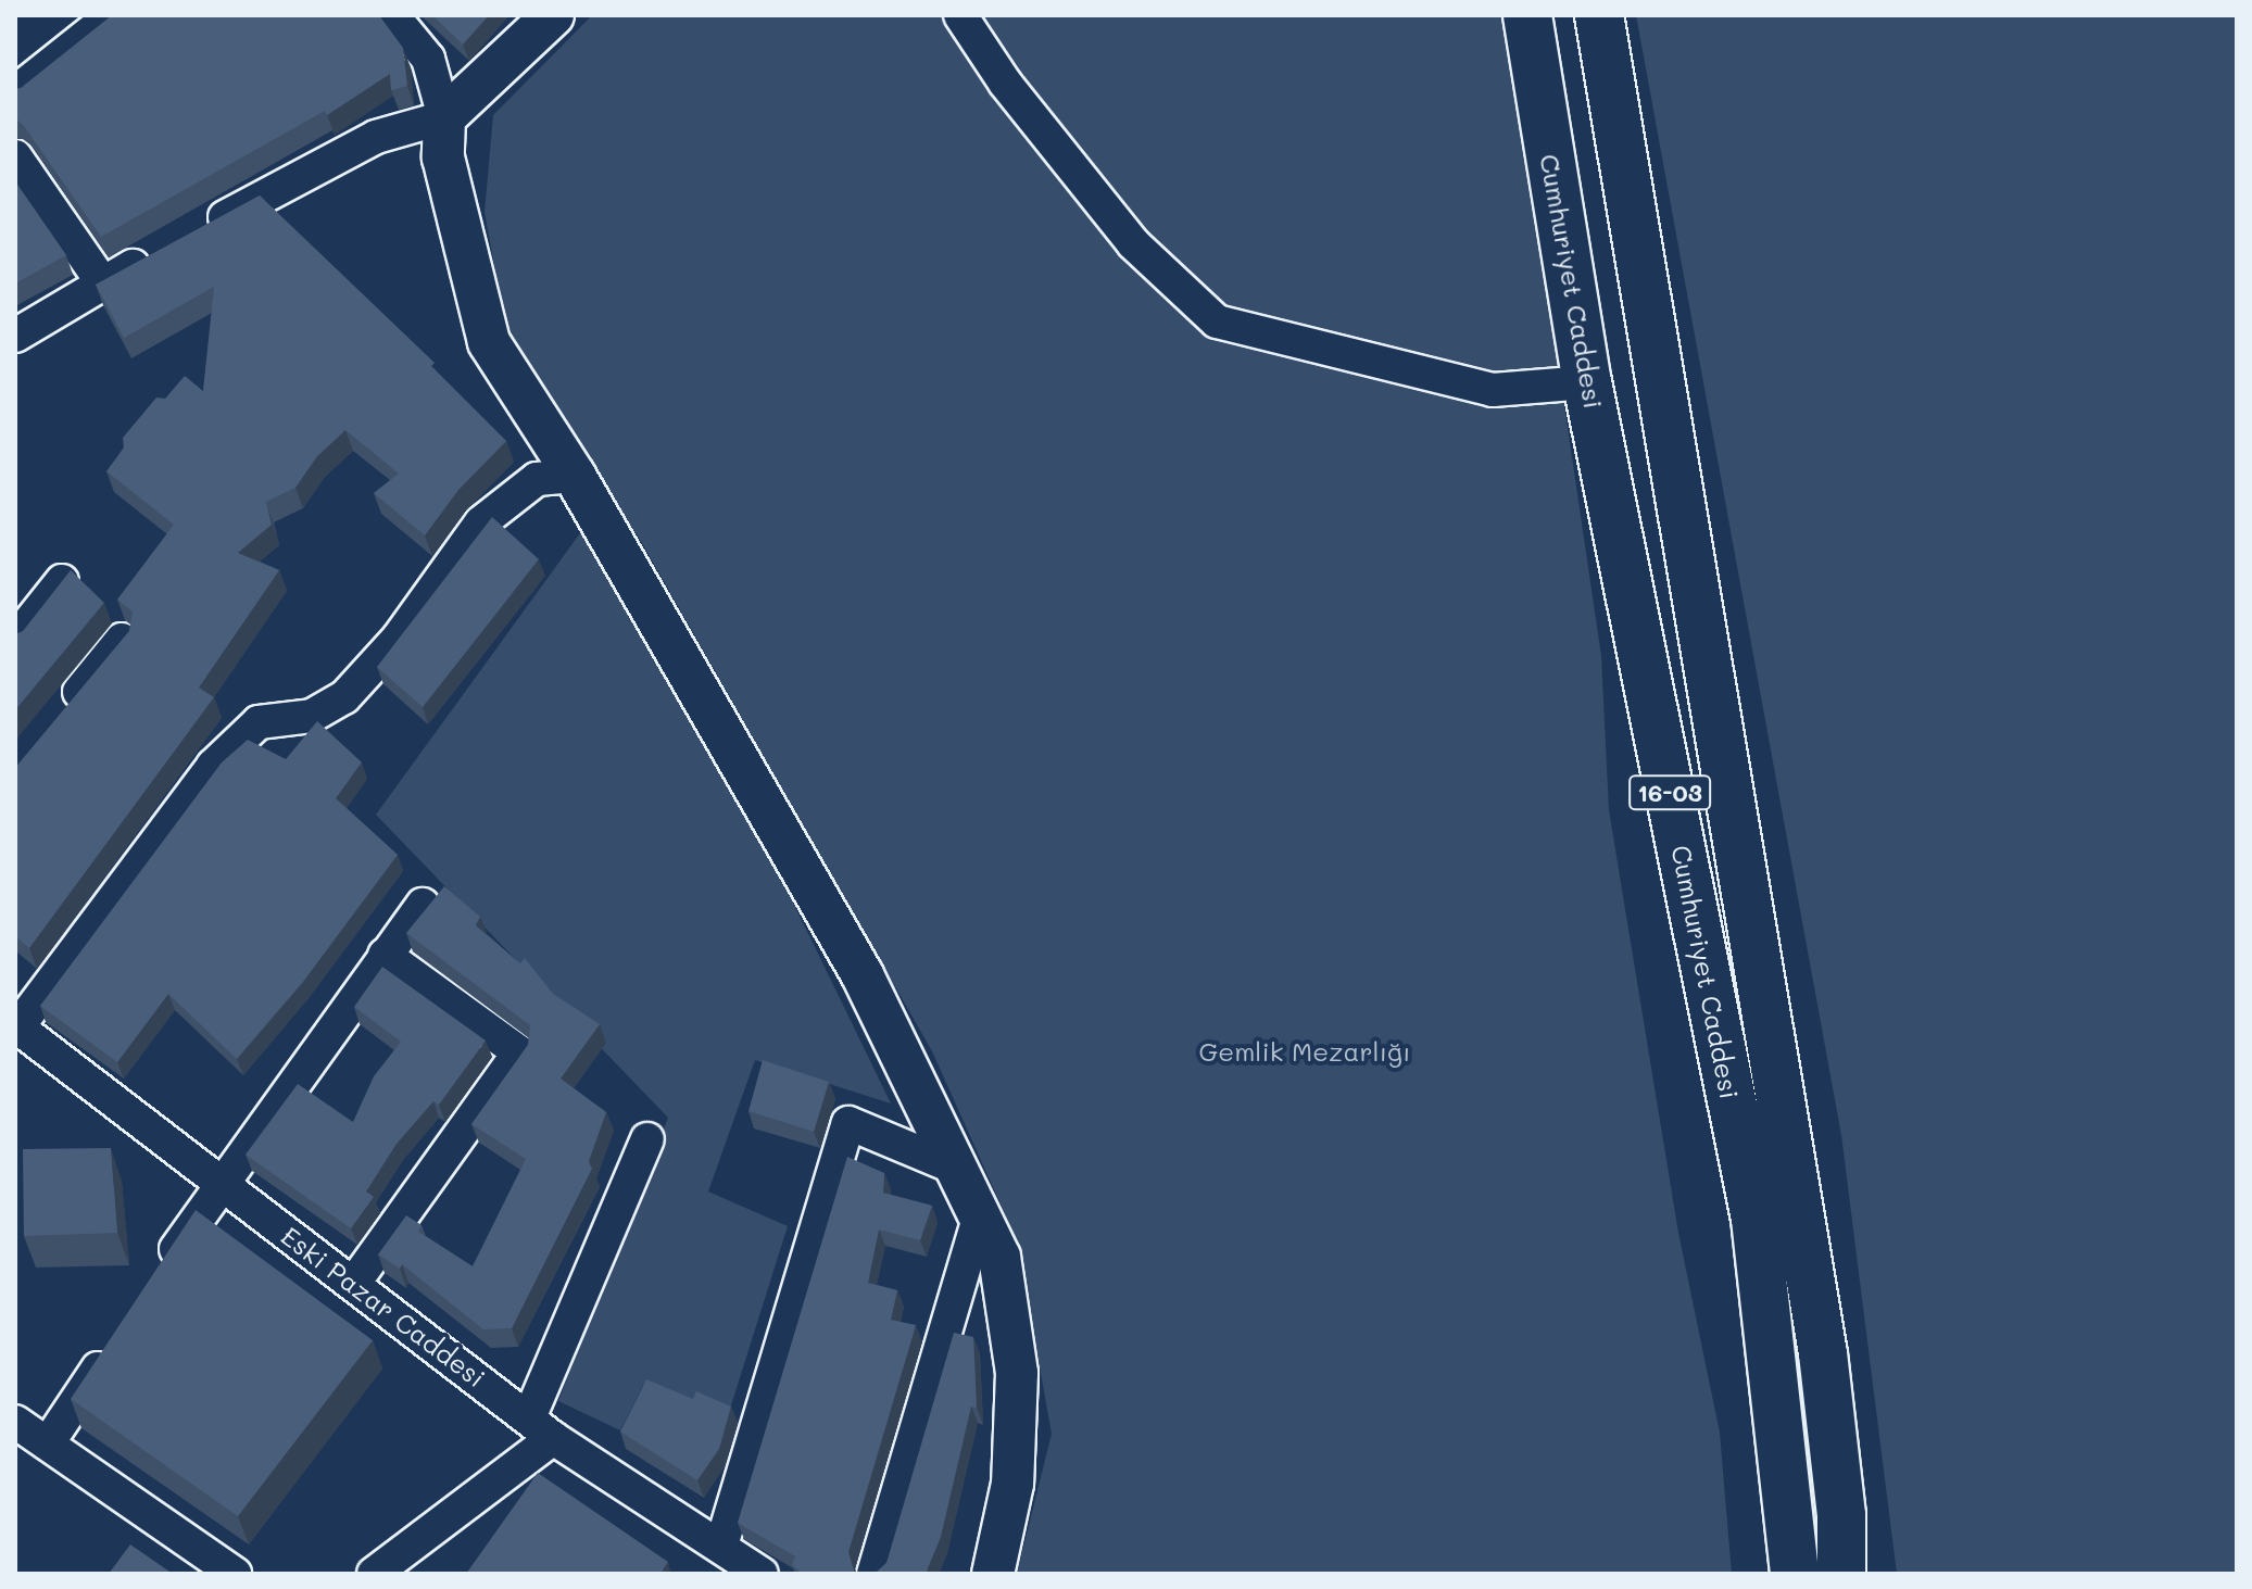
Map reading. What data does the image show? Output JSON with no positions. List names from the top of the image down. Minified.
{"streets":{"main road":["Cumhuriyet Caddesi","16-03"],"street":["Eski Pazar Caddesi"]},"parks":["Gemlik Mezarlığı"]}
